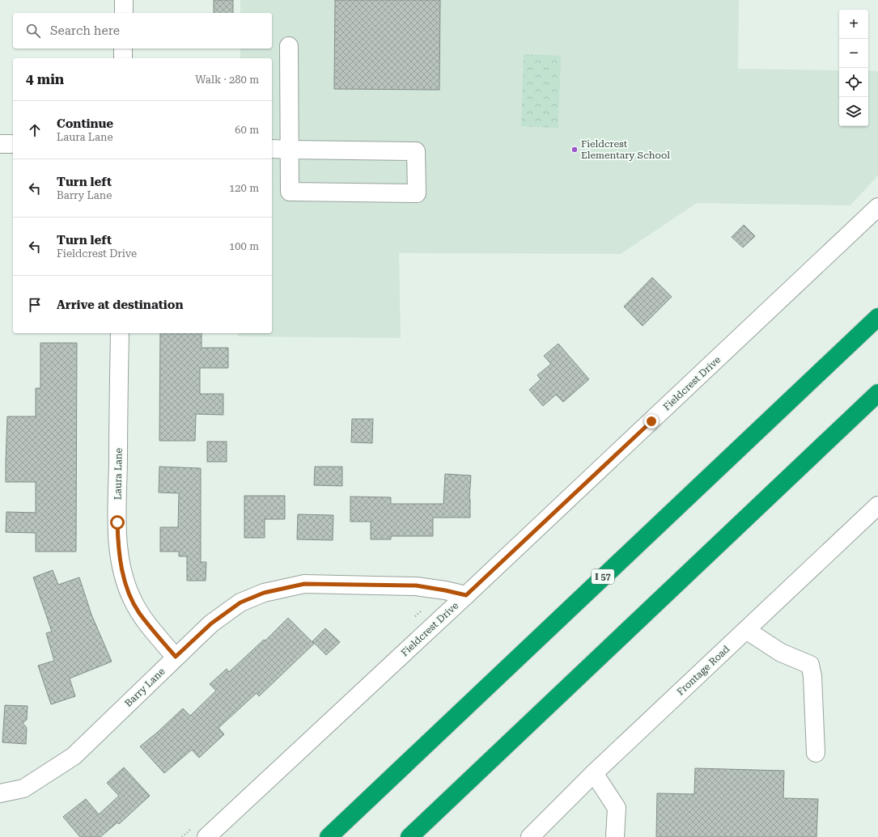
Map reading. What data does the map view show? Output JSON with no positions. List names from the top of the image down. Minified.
{"streets":{"highway":["I 57"],"street":["Fieldcrest Drive","Laura Lane","Frontage Road","Barry Lane"]},"crossings":[["Fieldcrest Drive","Barry Lane"],["Laura Lane","Barry Lane"]],"places":["Fieldcrest Elementary School"],"page":{"map_buttons":["+","−"],"search":"Search here","heading":["4 min","Walk · 280 m"],"list":[["Continue","Laura Lane","60 m"],["Turn left","Barry Lane","120 m"],["Turn left","Fieldcrest Drive","100 m"],"Arrive at destination"]}}
